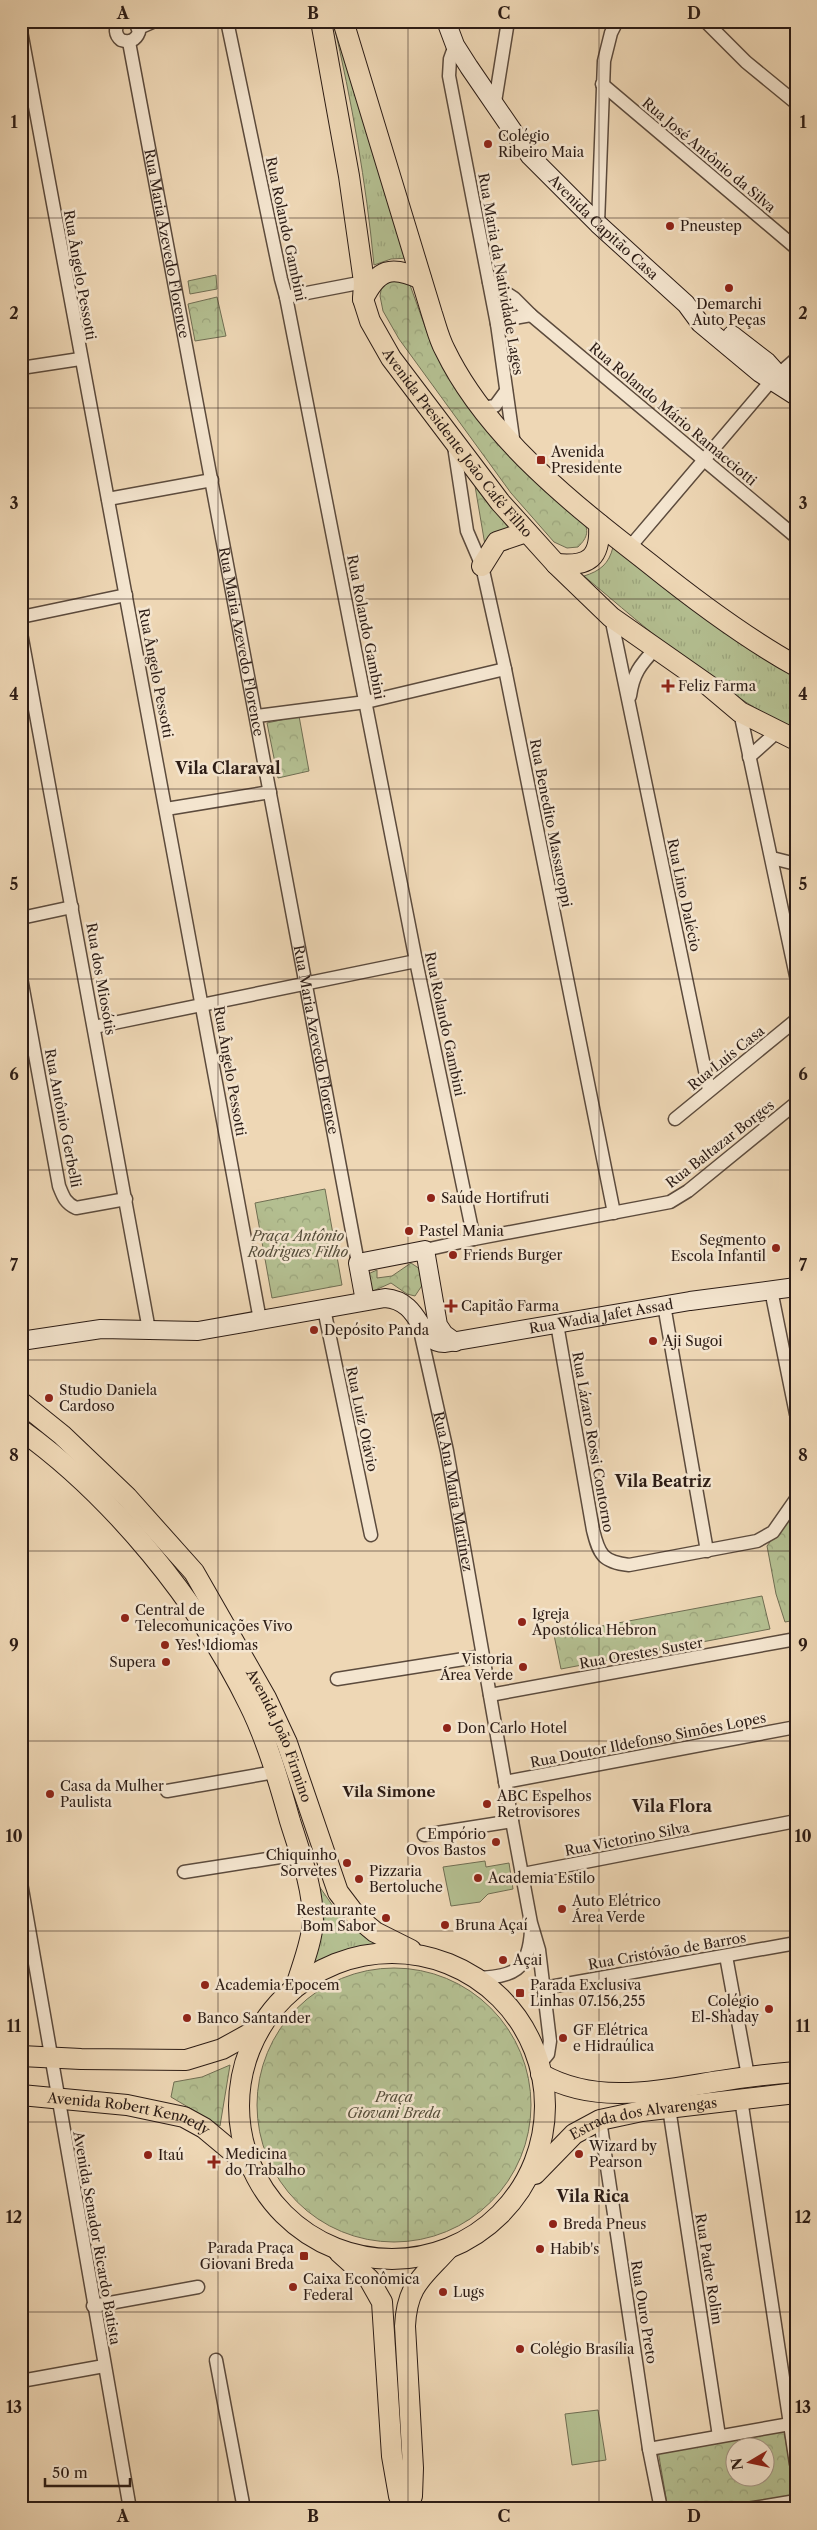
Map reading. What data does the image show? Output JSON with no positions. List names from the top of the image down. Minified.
{"streets":{"main road":["Avenida Presidente João Café Filho","Avenida João Firmino","Avenida Robert Kennedy","Estrada dos Alvarengas"],"street":["Rua José Antônio da Silva","Avenida Capitão Casa","Rua Rolando Gambini","Rua Maria Azevedo Florence","Rua Maria da Natividade Lages","Rua Ângelo Pessotti","Rua Rolando Mário Ramacciotti","Rua Benedito Massaroppi","Rua Lino Dalécio","Rua dos Miosótis","Rua Luís Casa","Rua Antônio Gerbelli","Rua Baltazar Borges","Rua Wadia Jafet Assad","Rua Luiz Otávio","Rua Lázaro Rossi Contorno","Rua Ana Maria Martinez","Rua Orestes Suster","Rua Doutor Ildefonso Simões Lopes","Rua Victorino Silva","Rua Cristóvão de Barros","Avenida Senador Ricardo Batista","Rua Padre Rolim","Rua Ouro Preto"]},"crossings":[["Avenida Capitão Casa","Rua Maria da Natividade Lages"],["Rua Rolando Gambini","Rua Baltazar Borges"],["Rua Maria da Natividade Lages","Rua Rolando Mário Ramacciotti"],["Avenida Presidente João Café Filho","Rua Benedito Massaroppi"],["Avenida Presidente João Café Filho","Rua Lino Dalécio"],["Rua Benedito Massaroppi","Rua Baltazar Borges"],["Rua Lino Dalécio","Rua Luís Casa"],["Rua dos Miosótis","Rua Antônio Gerbelli"],["Rua Wadia Jafet Assad","Rua Lázaro Rossi Contorno"],["Rua Wadia Jafet Assad","Rua Ana Maria Martinez"],["Rua Ana Maria Martinez","Rua Orestes Suster"],["Rua Ana Maria Martinez","Rua Doutor Ildefonso Simões Lopes"],["Rua Ana Maria Martinez","Rua Victorino Silva"],["Rua Ana Maria Martinez","Rua Cristóvão de Barros"],["Rua Ana Maria Martinez","Estrada dos Alvarengas"],["Avenida Robert Kennedy","Avenida Senador Ricardo Batista"],["Estrada dos Alvarengas","Rua Padre Rolim"],["Estrada dos Alvarengas","Rua Ouro Preto"]],"districts":["Vila Claraval","Vila Beatriz","Vila Simone","Vila Flora","Vila Rica"],"parks":["Praça Antônio Rodrigues Filho","Praça Giovani Breda"],"places":{"other":["Colégio Ribeiro Maia","Pneustep","Demarchi Auto Peças","Saúde Hortifruti","Pastel Mania","Segmento Escola Infantil","Friends Burger","Depósito Panda","Aji Sugoi","Studio Daniela Cardoso","Central de Telecomunicações Vivo","Igreja Apostólica Hebron","Yes! Idiomas","Supera","Vistoria Área Verde","Don Carlo Hotel","Casa da Mulher Paulista","ABC Espelhos Retrovisores","Empório Ovos Bastos","Chiquinho Sorvetes","Academia Estilo","Pizzaria Bertoluche","Auto Elétrico Área Verde","Restaurante Bom Sabor","Bruna Açaí","Açai","Academia Epocem","Colégio El-Shaday","Banco Santander","GF Elétrica e Hidraúlica","Wizard by Pearson","Itaú","Breda Pneus","Habib's","Caixa Econômica Federal","Lugs","Colégio Brasília"],"transit":["Avenida Presidente","Parada Exclusiva Linhas 07.156,255","Parada Praça Giovani Breda"],"health":["Feliz Farma","Capitão Farma","Medicina do Trabalho"]},"scale_bar":"50 m","north":"left","grid":{"columns":["A","B","C","D"],"rows":["1","2","3","4","5","6","7","8","9","10","11","12","13"]}}
